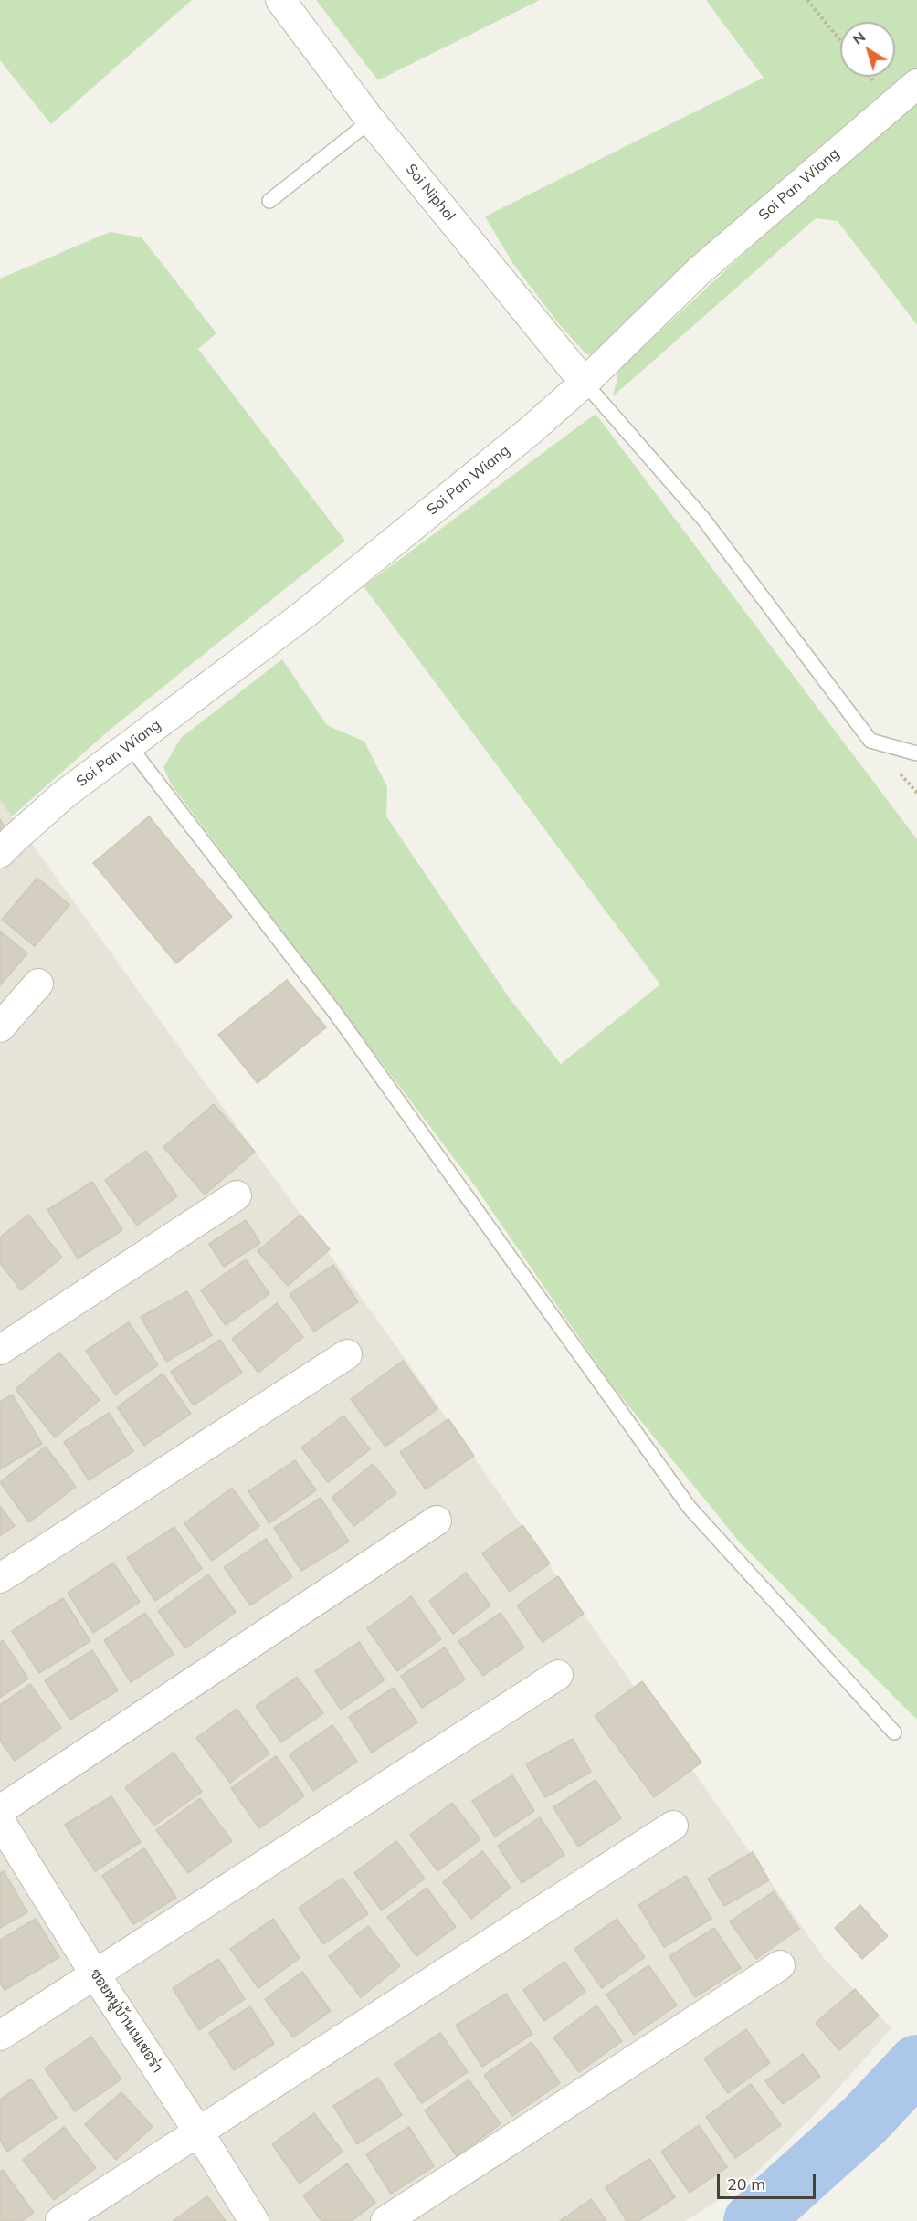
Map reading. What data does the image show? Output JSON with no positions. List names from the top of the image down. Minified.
{"streets":{"street":["Soi Pan Wiang","Soi Niphol","ซอยหมู่บ้านเนเชอร่า"]},"crossings":[["Soi Pan Wiang","Soi Niphol"]],"scale_bar":"20 m","north":"top left"}
